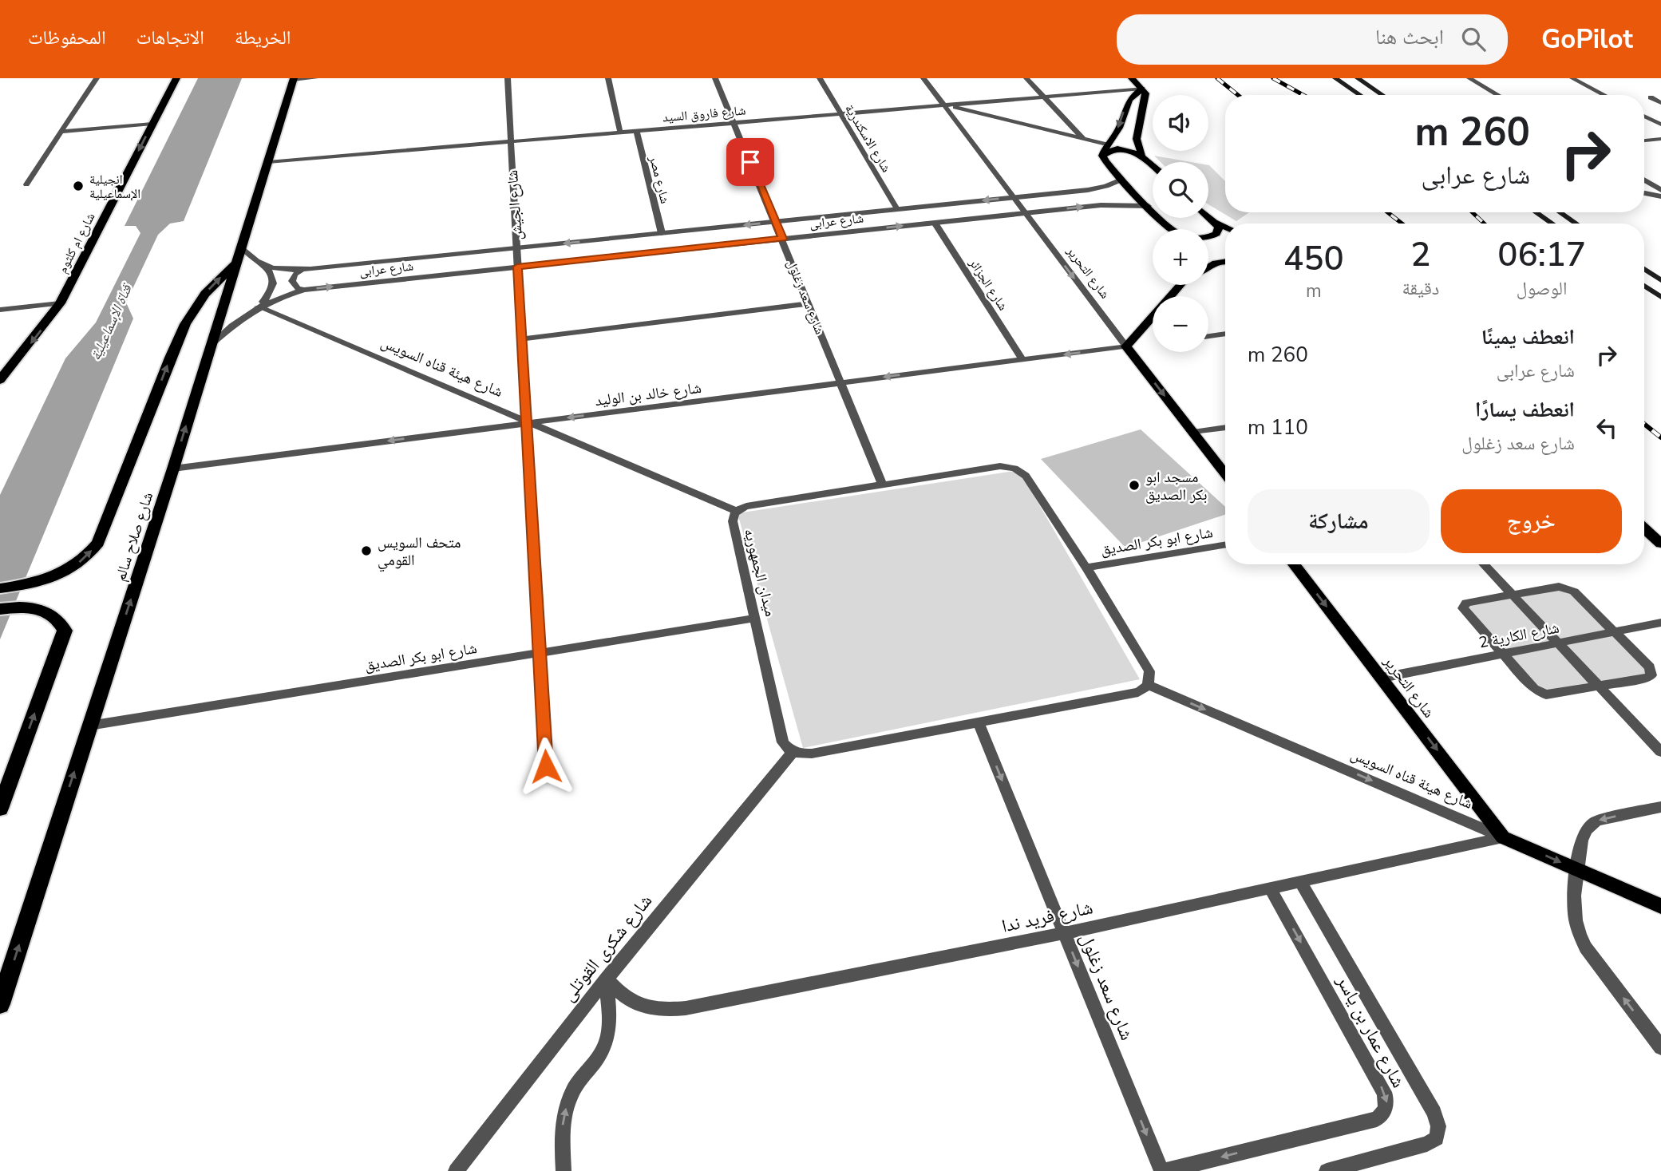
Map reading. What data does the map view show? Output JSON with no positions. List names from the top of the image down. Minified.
{"streets":{"highway":["شارع ام كلثوم","شارع صلاح سالم"],"main road":["شارع التحرير","شارع هيئة قناه السويس"],"street":["شارع فاروق السيد","شارع الاسكندرية","شارع مصر","شارع الجيش","شارع عرابى","شارع الجزائر","شارع سعد زغلول","شارع خالد بن الوليد","شارع ابو بكر الصديق","ميدان الجمهوريه","شارع الكارية 2","شارع فريد ندا","شارع شكرى القوتلى","شارع عمار بن ياسر"]},"crossings":[["شارع فاروق السيد","شارع الاسكندرية"],["شارع فاروق السيد","شارع مصر"],["شارع فاروق السيد","شارع الجيش"],["شارع فاروق السيد","شارع التحرير"],["شارع فاروق السيد","شارع سعد زغلول"],["شارع فاروق السيد","شارع صلاح سالم"],["شارع الاسكندرية","شارع عرابى"],["شارع مصر","شارع عرابى"],["شارع الجيش","شارع عرابى"],["شارع الجيش","شارع هيئة قناه السويس"],["شارع الجيش","شارع خالد بن الوليد"],["شارع الجيش","شارع ابو بكر الصديق"],["شارع عرابى","شارع التحرير"],["شارع عرابى","شارع الجزائر"],["شارع عرابى","شارع سعد زغلول"],["شارع عرابى","شارع هيئة قناه السويس"],["شارع عرابى","شارع صلاح سالم"],["شارع التحرير","شارع هيئة قناه السويس"],["شارع التحرير","شارع خالد بن الوليد"],["شارع التحرير","شارع الكارية 2"],["شارع التحرير","شارع فريد ندا"],["شارع الجزائر","شارع خالد بن الوليد"],["شارع سعد زغلول","شارع خالد بن الوليد"],["شارع سعد زغلول","ميدان الجمهوريه"],["شارع سعد زغلول","شارع فريد ندا"],["شارع سعد زغلول","شارع عمار بن ياسر"],["شارع هيئة قناه السويس","شارع خالد بن الوليد"],["شارع هيئة قناه السويس","ميدان الجمهوريه"],["شارع هيئة قناه السويس","شارع فريد ندا"],["شارع خالد بن الوليد","شارع صلاح سالم"],["شارع صلاح سالم","شارع ابو بكر الصديق"],["شارع ابو بكر الصديق","ميدان الجمهوريه"],["ميدان الجمهوريه","شارع شكرى القوتلى"],["شارع فريد ندا","شارع شكرى القوتلى"],["شارع فريد ندا","شارع عمار بن ياسر"]],"one_way":["شارع التحرير","شارع سعد زغلول","شارع هيئة قناه السويس","شارع صلاح سالم"],"water":["قناة الإسماعيلية"],"places":["انجيلية الإسماعيلية","مسجد ابو بكر الصديق","متحف السويس القومي"],"page":{"header":"GoPilot","search":"ابحث هنا","nav":["الخريطة","الاتجاهات","المحفوظات"],"map_buttons":["+","−"],"turn":["260 m","شارع عرابى"],"eta":["06:17","الوصول","2","دقيقة","450","m"],"list":[{"name":"انعطف يمينًا","note":"شارع عرابى","value":"260 m"},{"name":"انعطف يسارًا","note":"شارع سعد زغلول","value":"110 m"}],"buttons":["خروج","مشاركة"]}}
